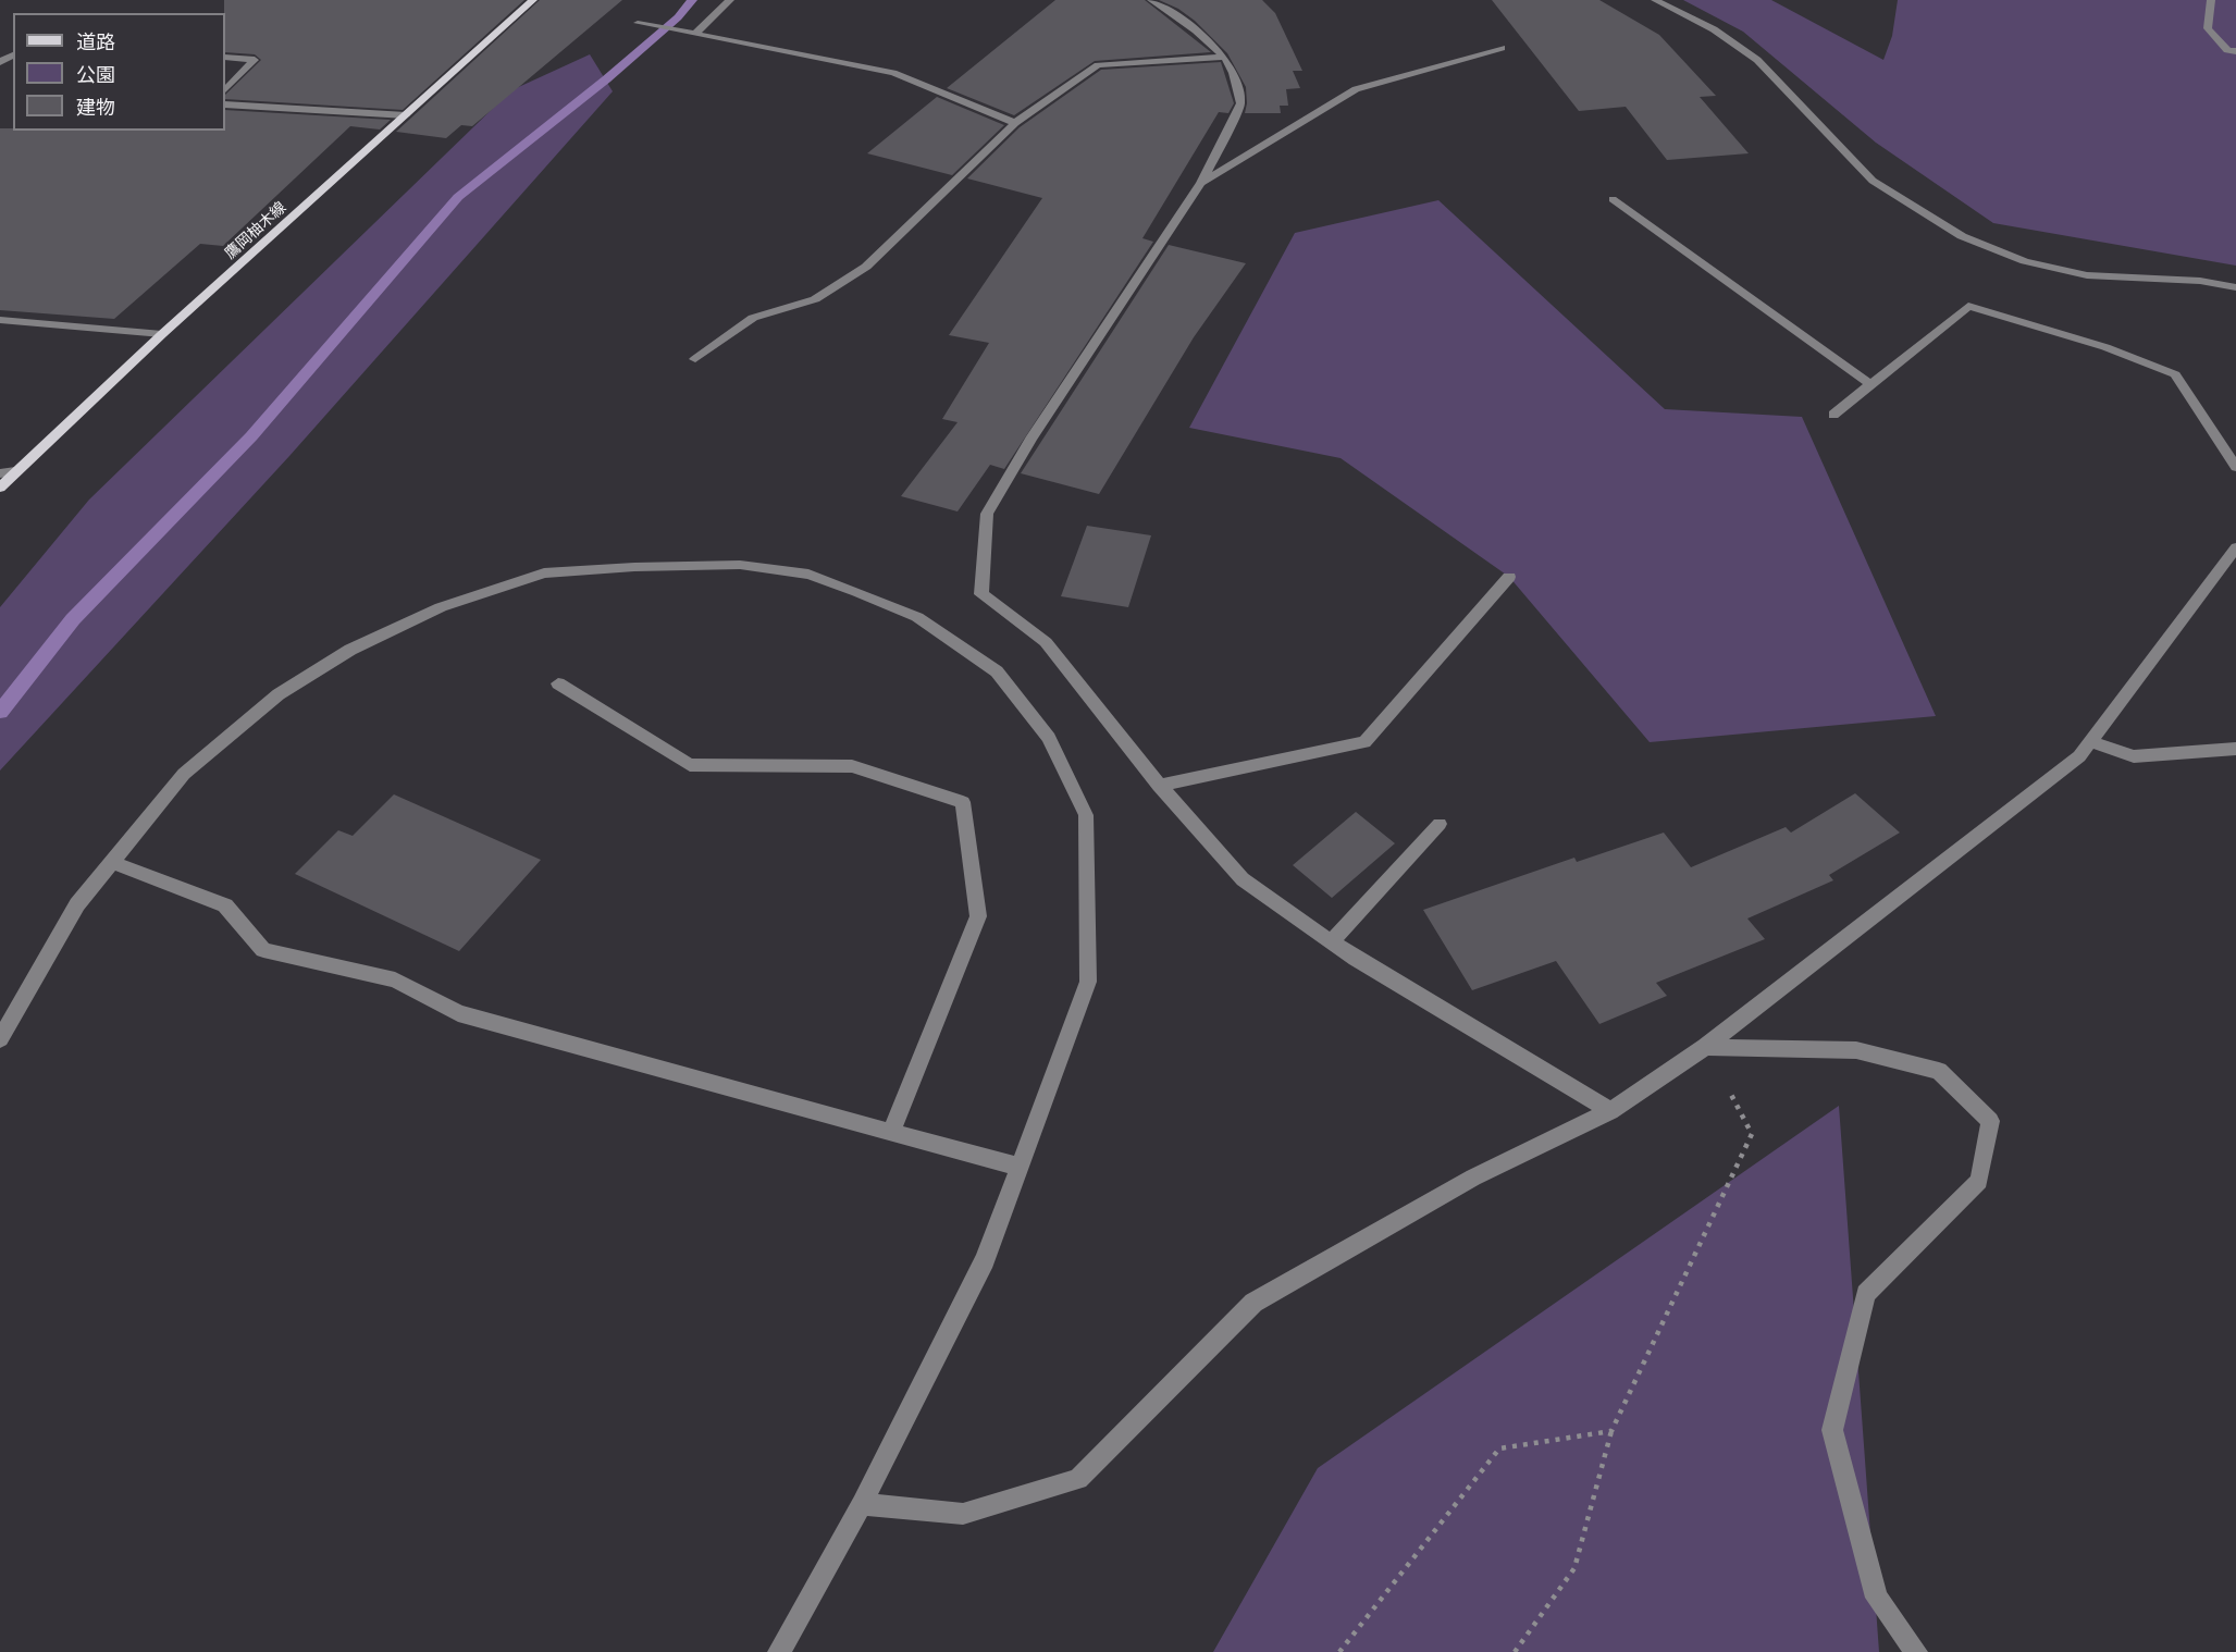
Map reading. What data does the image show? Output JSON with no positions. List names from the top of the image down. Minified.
{"streets":{"main road":["鷹岡柚木線"]},"legend":["道路","公園","建物"]}
